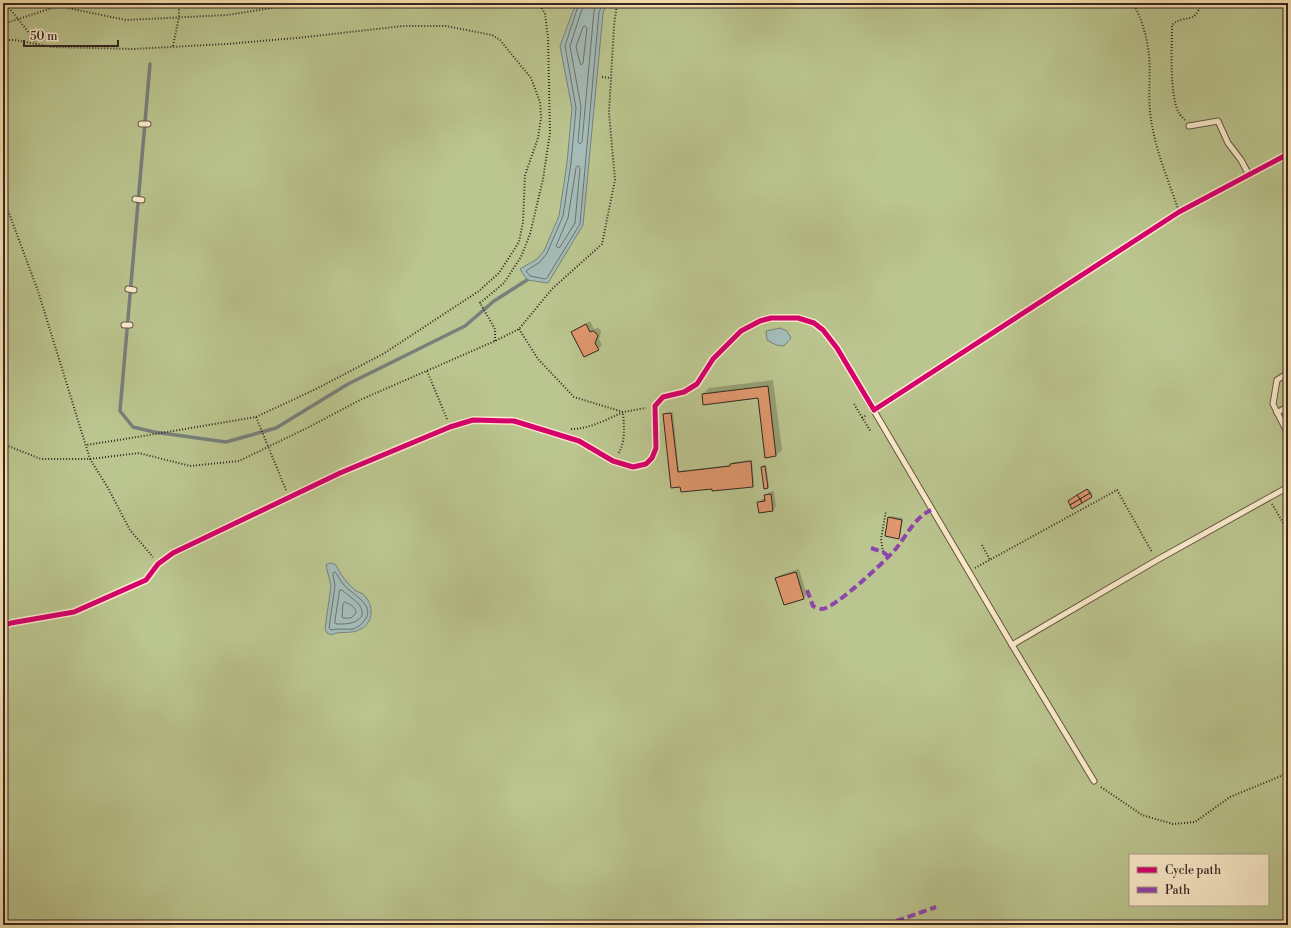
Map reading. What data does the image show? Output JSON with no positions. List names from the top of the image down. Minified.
{"legend":["Cycle path","Path"],"scale_bar":"50 m"}
